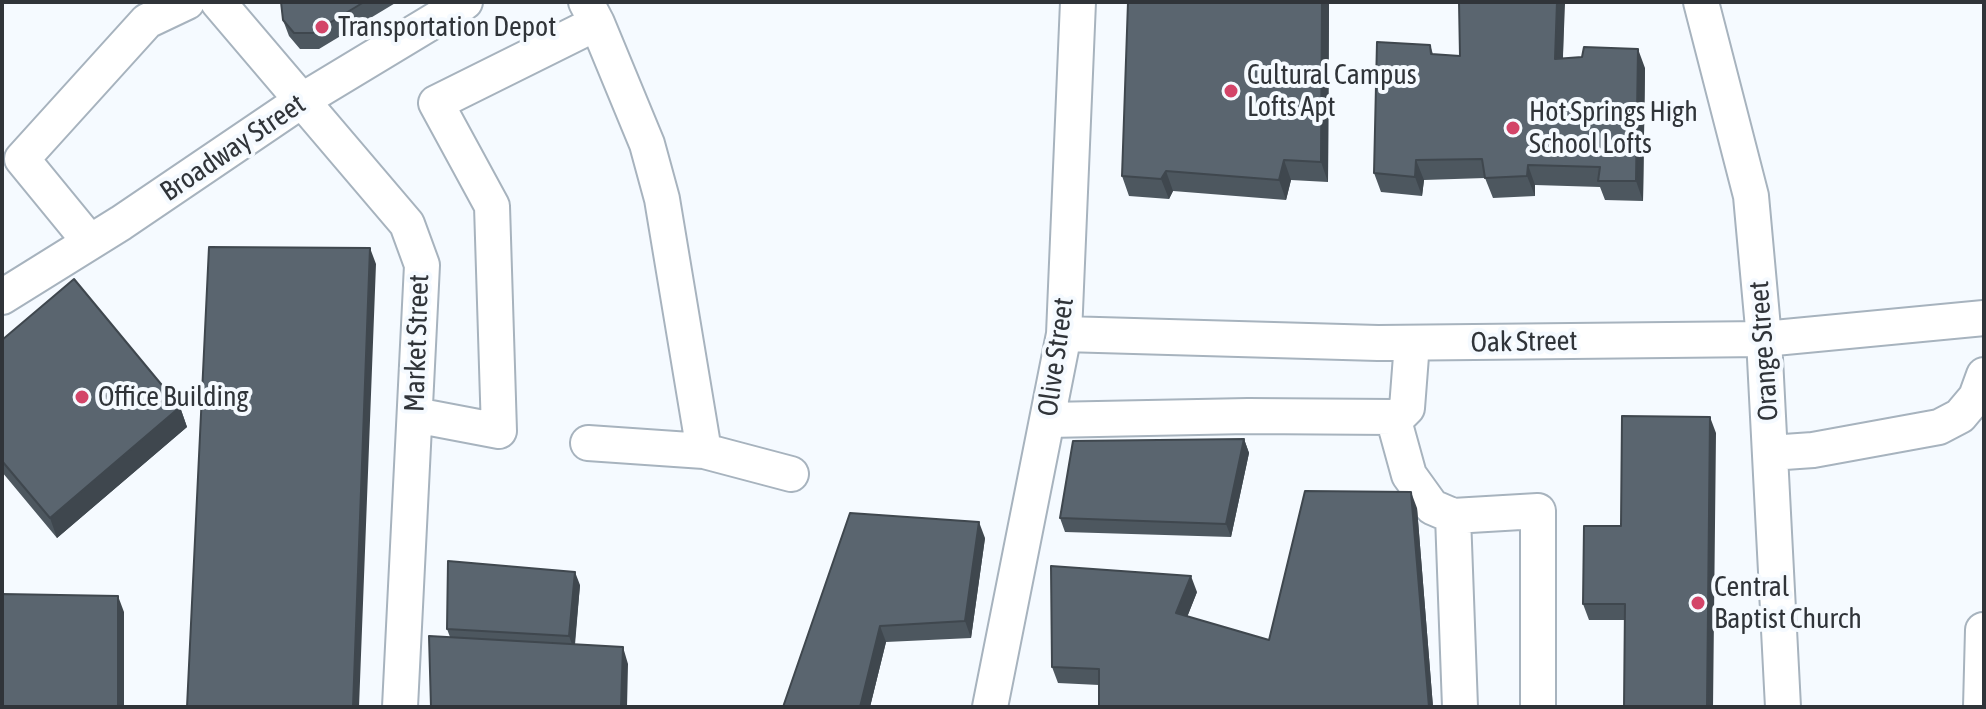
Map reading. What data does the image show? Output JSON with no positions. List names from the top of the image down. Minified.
{"streets":{"street":["Broadway Street","Oak Street","Market Street","Orange Street","Olive Street"]},"crossings":[["Broadway Street","Market Street"],["Oak Street","Orange Street"],["Oak Street","Olive Street"]],"places":["Transportation Depot","Cultural Campus Lofts Apt","Hot Springs High School Lofts","Office Building","Central Baptist Church"]}
